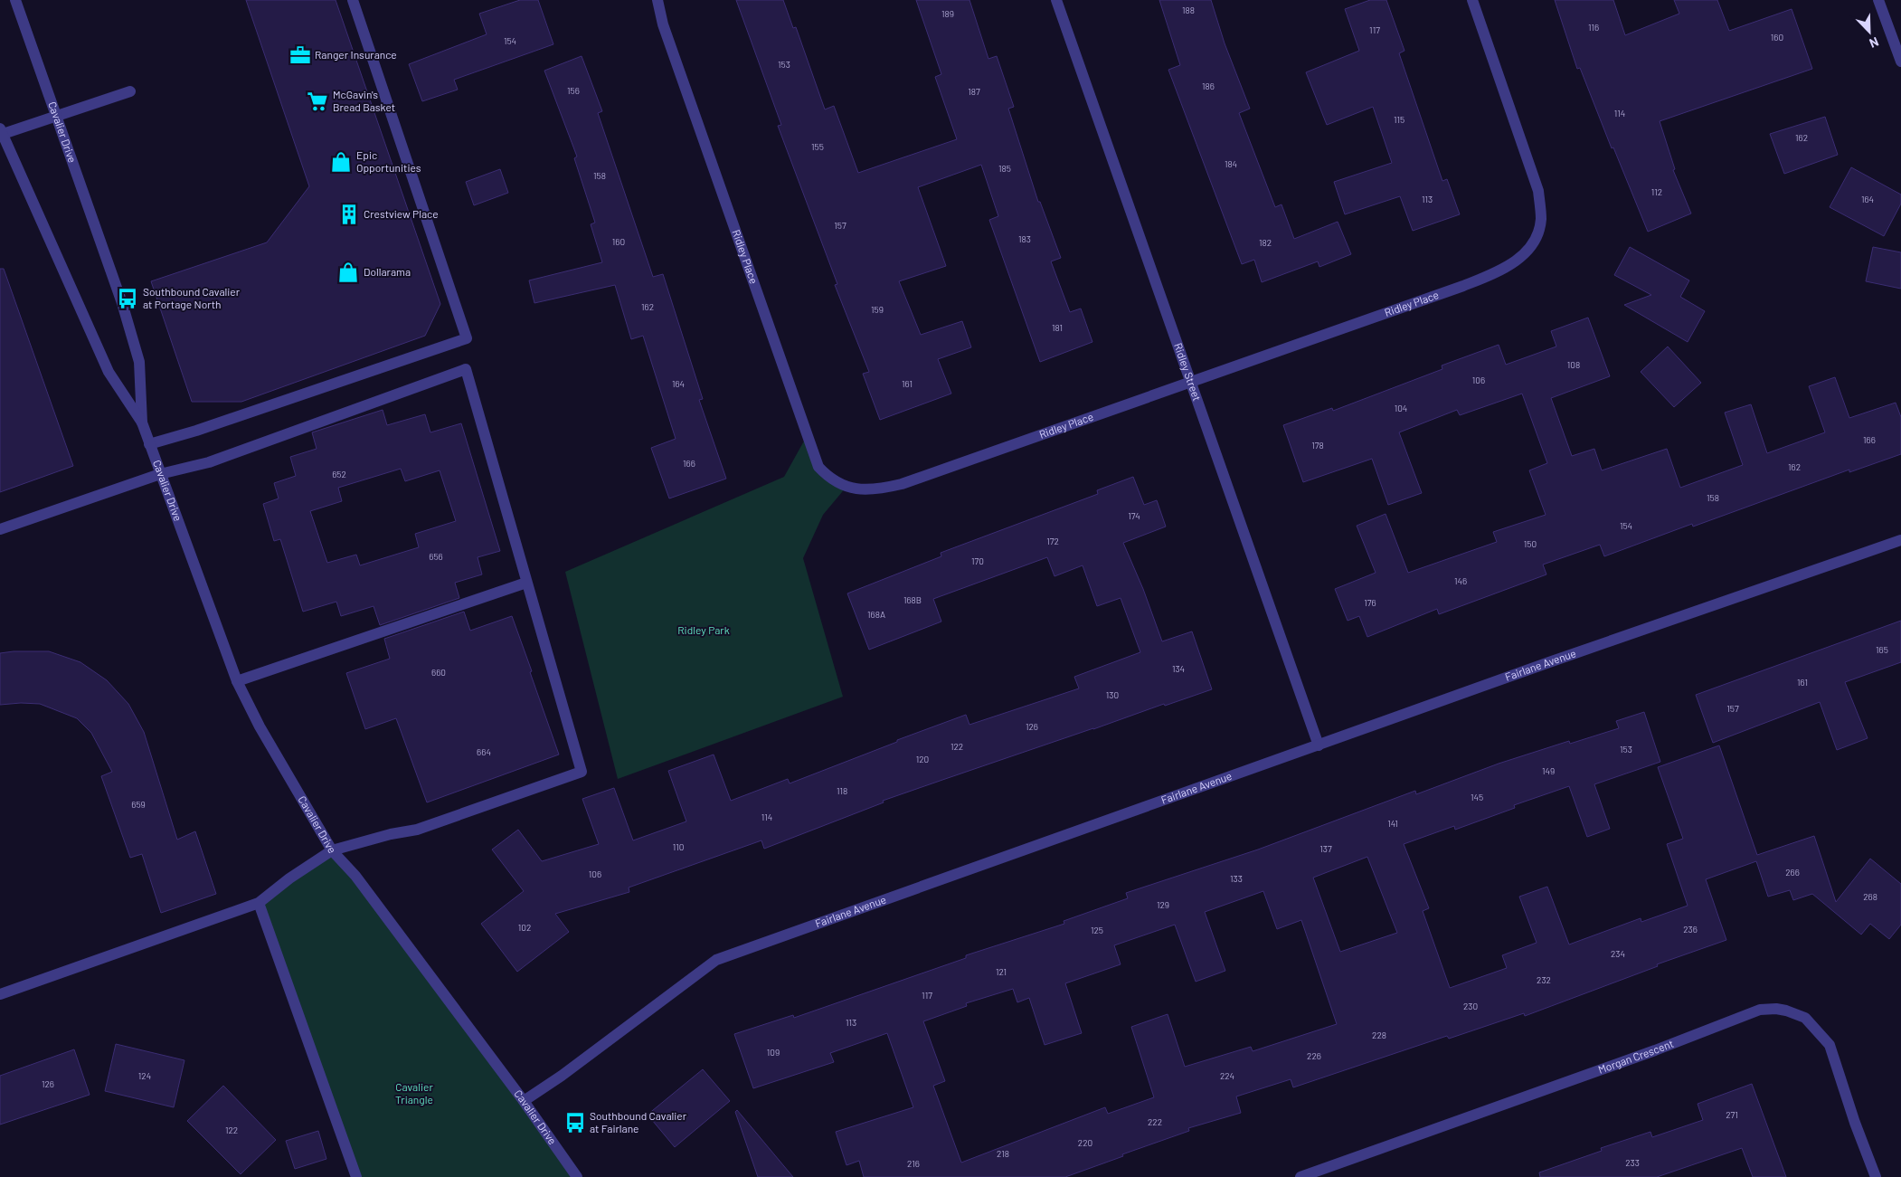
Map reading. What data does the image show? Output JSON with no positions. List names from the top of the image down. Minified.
{"streets":{"street":["Cavalier Drive","Ridley Place","Ridley Street","Fairlane Avenue","Morgan Crescent"]},"crossings":[["Cavalier Drive","Fairlane Avenue"],["Ridley Place","Ridley Street"],["Ridley Street","Fairlane Avenue"]],"parks":["Ridley Park","Cavalier Triangle"],"places":{"office":["Ranger Insurance"],"supermarket":["McGavin's Bread Basket"],"shop":["Epic Opportunities","Dollarama"],"building":["Crestview Place"],"bus stop":["Southbound Cavalier at Portage North","Southbound Cavalier at Fairlane"]},"house_numbers":["188","189","116","117","160","154","153","186","156","187","114","115","162","155","184","185","158","112","113","164","157","183","160","182","162","159","181","108","106","164","161","104","166","178","166","162","652","158","174","154","172","150","656","170","146","168B","176","168A","165","134","660","161","130","157","126","122","153","664","120","149","118","145","659","114","141","110","137","266","106","133","268","129","102","236","125","234","121","232","117","230","113","228","109","226","124","224","126","271","222","122","220","218","233","216"],"north":"bottom right"}
